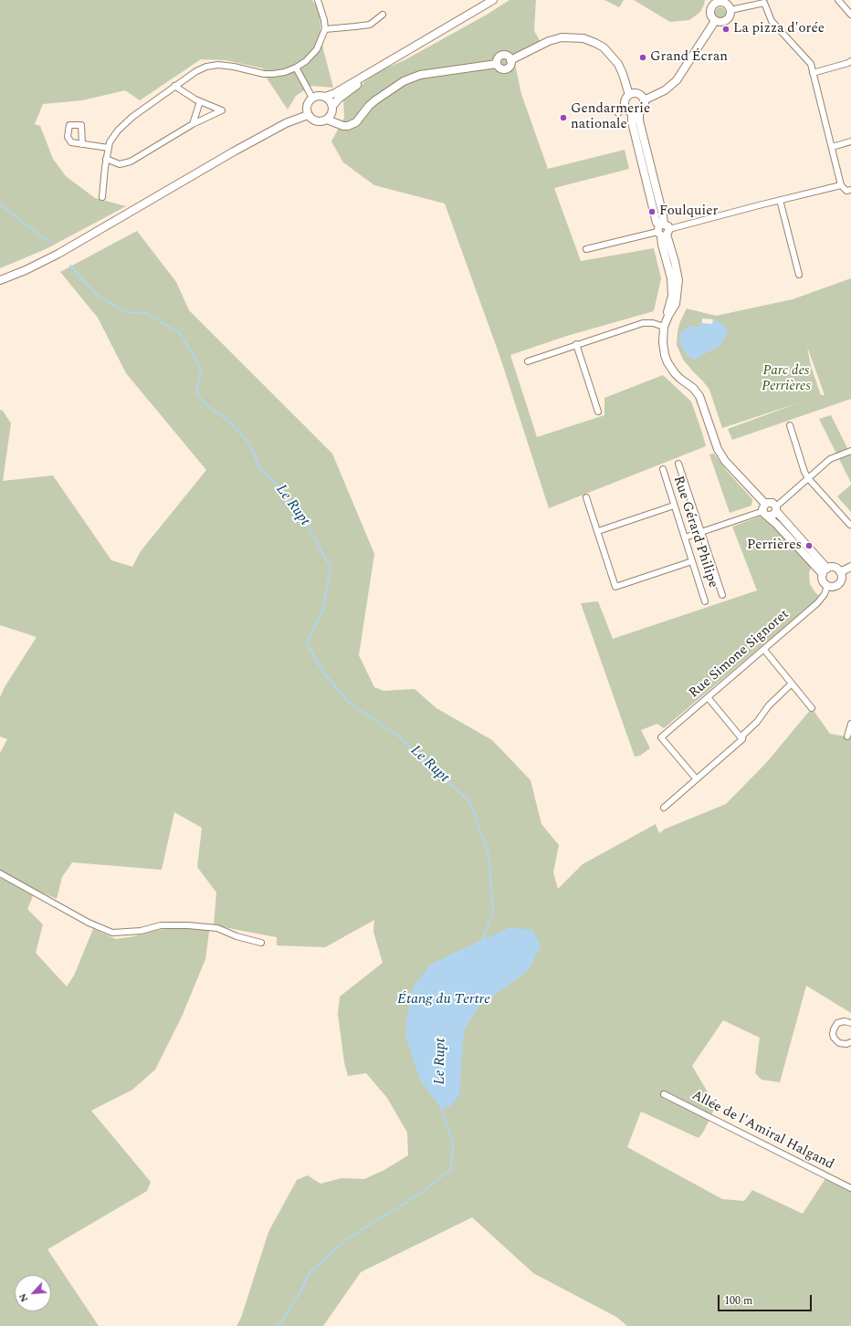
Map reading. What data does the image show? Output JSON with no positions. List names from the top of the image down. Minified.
{"streets":{"street":["Rue Gérard Philipe","Rue Simone Signoret","Allée de l'Amiral Halgand"]},"water":["Le Rupt","Étang du Tertre"],"parks":["Parc des Perrières"],"places":["La pizza d'orée","Grand Écran","Gendarmerie nationale","Foulquier","Perrières"],"scale_bar":"100 m","north":"bottom left"}
